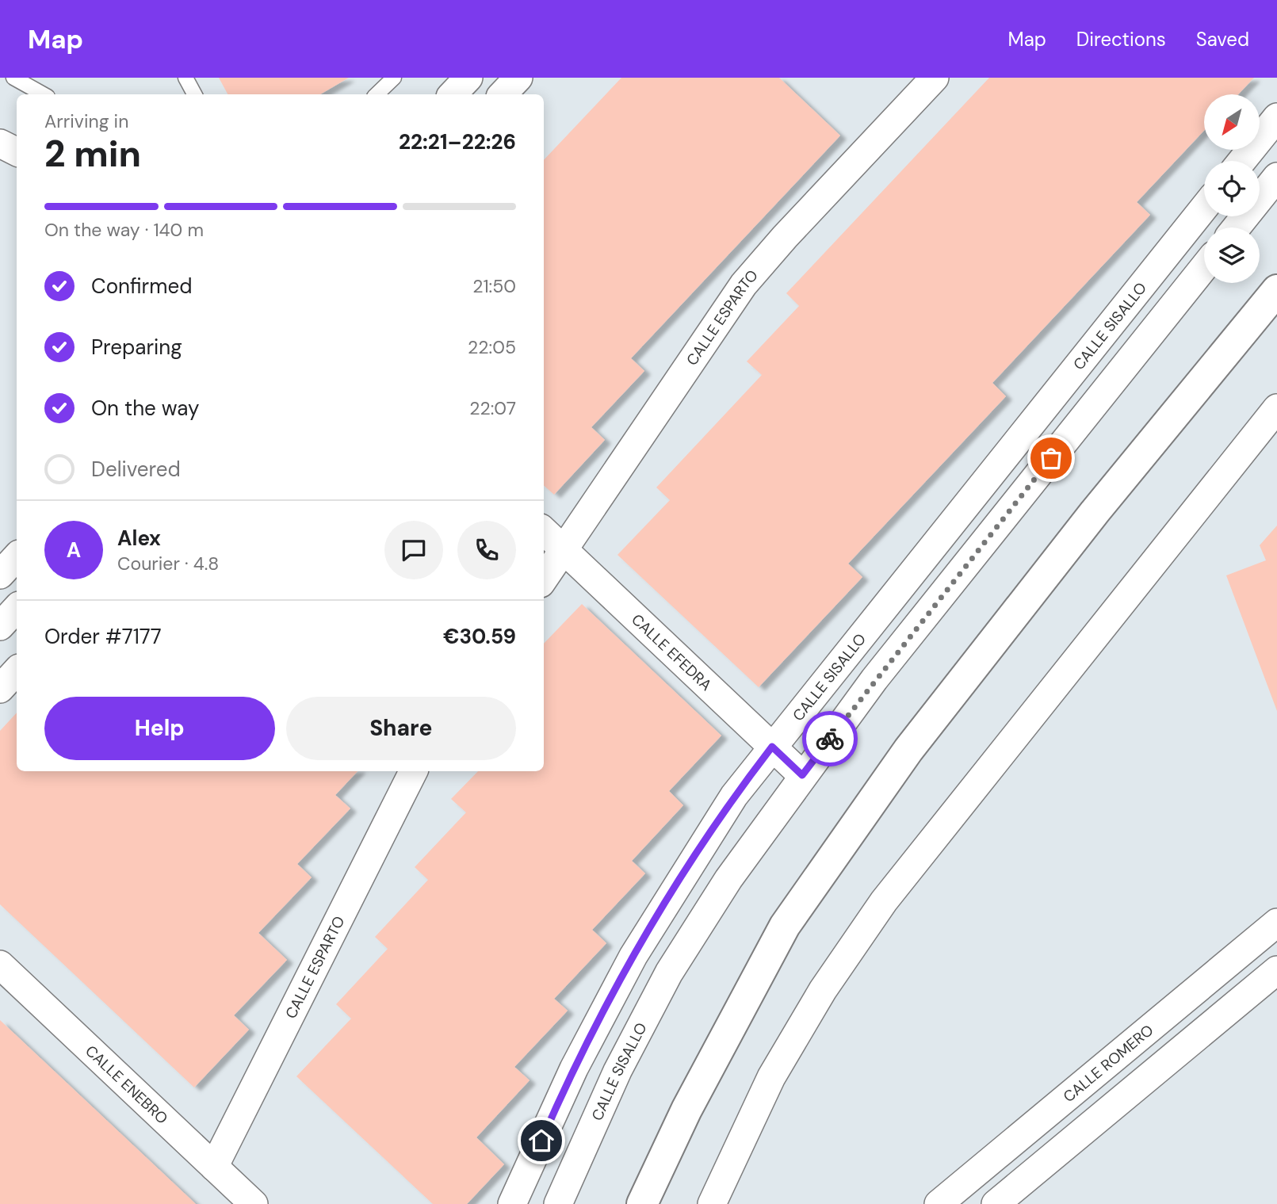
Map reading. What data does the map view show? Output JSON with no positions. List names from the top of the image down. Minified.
{"streets":{"street":["CALLE ESPARTO","CALLE SISALLO","CALLE EFEDRA","CALLE ROMERO","CALLE ENEBRO"]},"crossings":[["CALLE ESPARTO","CALLE EFEDRA"],["CALLE ESPARTO","CALLE ENEBRO"],["CALLE SISALLO","CALLE EFEDRA"]],"north":"bottom left","page":{"header":"Map","nav":["Map","Directions","Saved"],"heading":["2 min","Arriving in","22:21–22:26"],"panel":["Alex","Courier · 4.8","Order #7177","€30.59"],"bar":"On the way · 140 m","list":[["Confirmed","21:50"],["Preparing","22:05"],["On the way","22:07"],"Delivered"],"round":"A","buttons":["Help","Share"]}}
